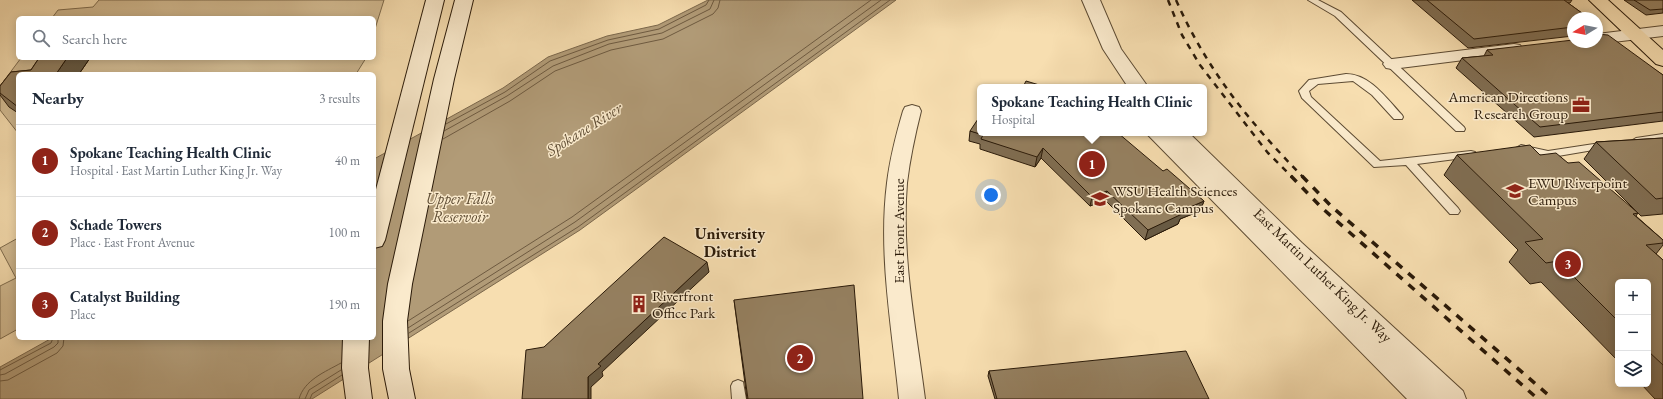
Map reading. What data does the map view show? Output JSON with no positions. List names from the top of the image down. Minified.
{"streets":{"main road":["East Martin Luther King Jr. Way"],"street":["East Front Avenue"]},"districts":["University District"],"water":["Spokane River","Upper Falls Reservoir"],"places":{"office":["American Directions Research Group"],"school or university":["EWU Riverpoint Campus","WSU Health Sciences Spokane Campus"],"building":["Riverfront Office Park"]},"north":"left","page":{"search":"Search here","heading":["Nearby","3 results"],"popup":["Spokane Teaching Health Clinic","Hospital"],"list":[{"mark":"1","name":"Spokane Teaching Health Clinic","note":"Hospital · East Martin Luther King Jr. Way","value":"40 m"},{"mark":"2","name":"Schade Towers","note":"Place · East Front Avenue","value":"100 m"},{"mark":"3","name":"Catalyst Building","note":"Place","value":"190 m"}],"pins":["1","3","2"],"map_buttons":["+","−"]}}
